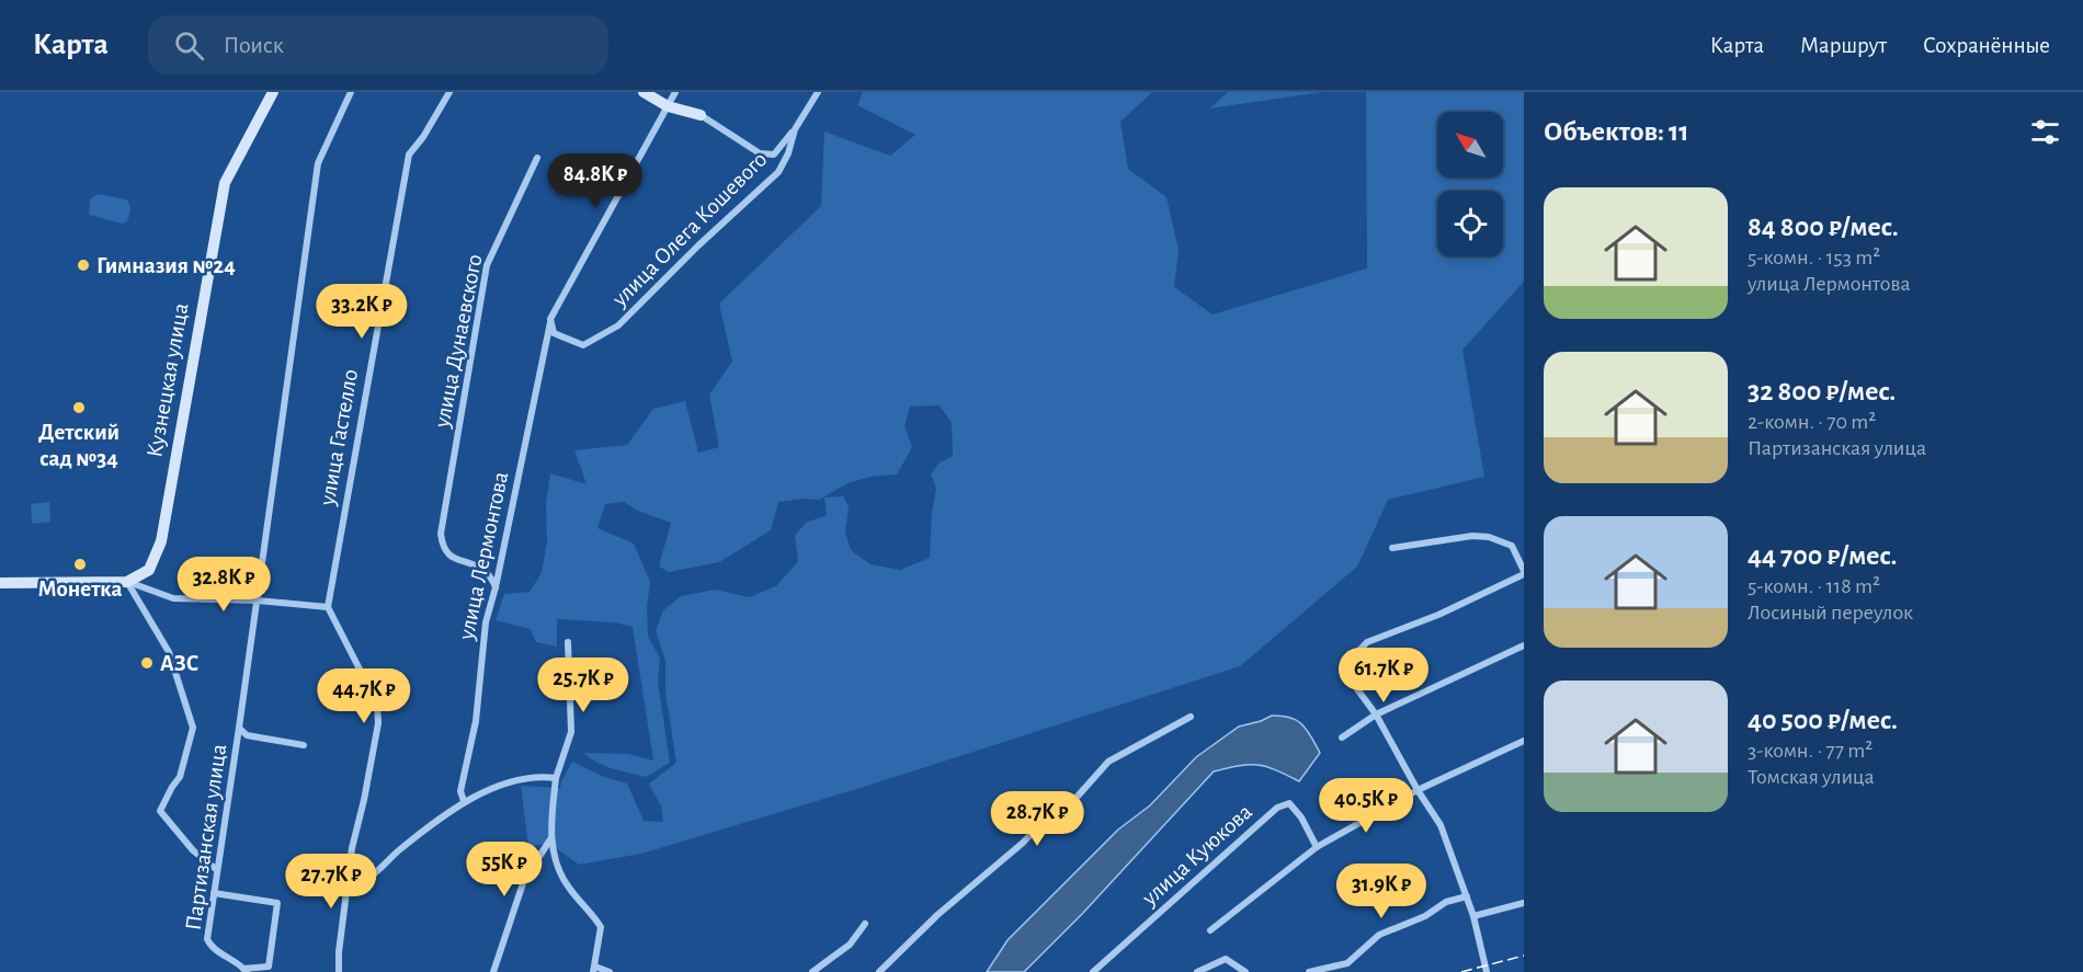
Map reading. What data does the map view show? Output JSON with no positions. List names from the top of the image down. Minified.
{"streets":{"main road":["Кузнецкая улица"],"street":["улица Олега Кошевого","улица Дунаевского","улица Гастелло","улица Лермонтова","Партизанская улица","улица Куюкова"]},"crossings":[["улица Олега Кошевого","улица Лермонтова"],["улица Дунаевского","улица Лермонтова"]],"places":["Гимназия №24","Детский сад №34","Монетка","АЗС"],"north":"top left","page":{"header":"Карта","search":"Поиск","nav":["Карта","Маршрут","Сохранённые"],"heading":"Объектов: 11","price":["84.8K ₽","33.2K ₽","32.8K ₽","61.7K ₽","25.7K ₽","44.7K ₽","40.5K ₽","28.7K ₽","55K ₽","27.7K ₽","31.9K ₽"],"list":[{"name":"84 800 ₽/мес.","note":"5-комн. · 153 m² · улица Лермонтова"},{"name":"32 800 ₽/мес.","note":"2-комн. · 70 m² · Партизанская улица"},{"name":"44 700 ₽/мес.","note":"5-комн. · 118 m² · Лосиный переулок"},{"name":"40 500 ₽/мес.","note":"3-комн. · 77 m² · Томская улица"}]}}
